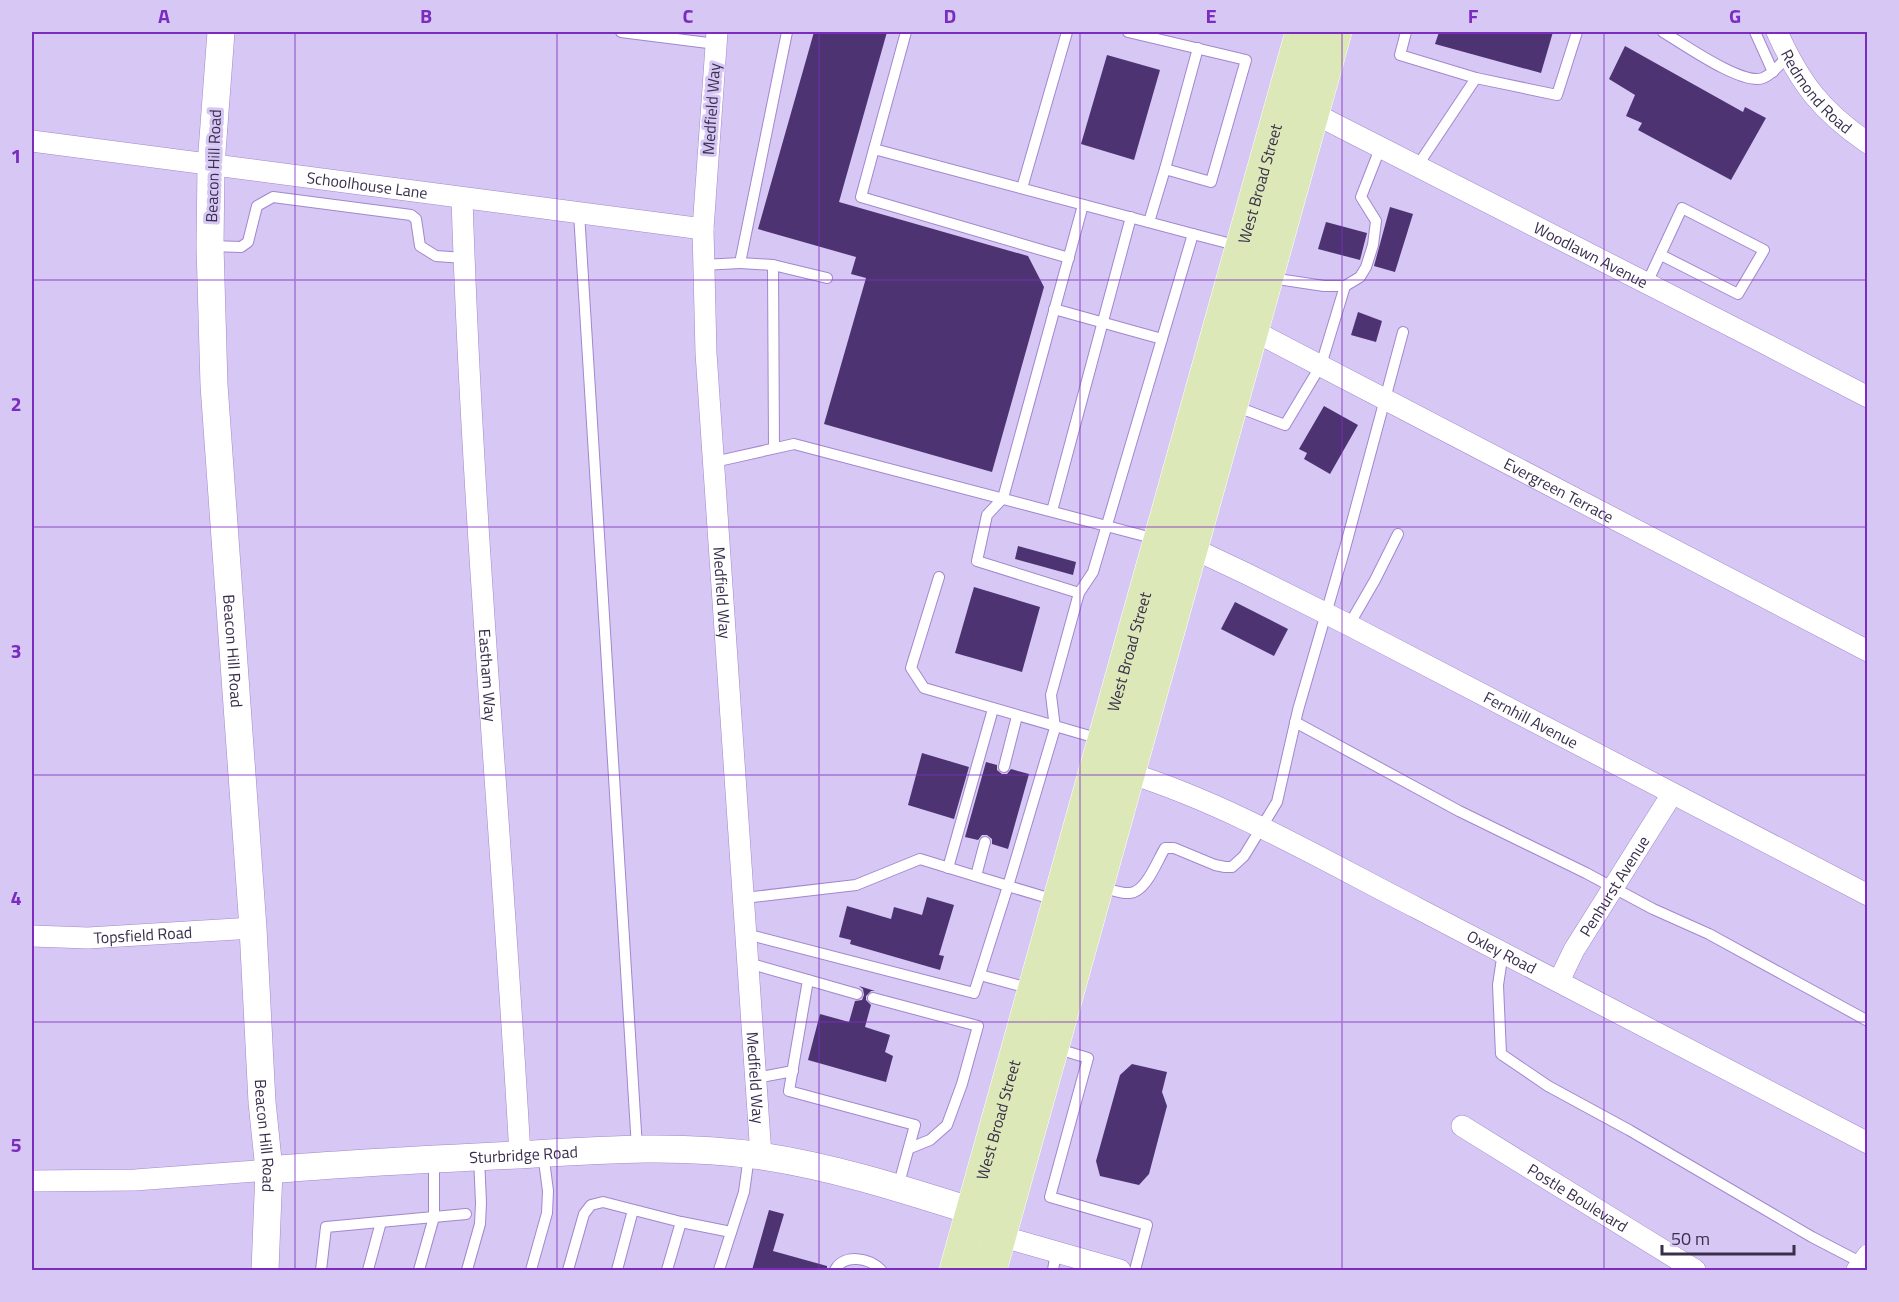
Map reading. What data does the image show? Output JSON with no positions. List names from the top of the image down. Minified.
{"streets":{"main road":["West Broad Street"],"street":["Redmond Road","Medfield Way","Beacon Hill Road","Schoolhouse Lane","Woodlawn Avenue","Evergreen Terrace","Eastham Way","Fernhill Avenue","Penhurst Avenue","Topsfield Road","Oxley Road","Sturbridge Road","Postle Boulevard"]},"crossings":[["Medfield Way","Schoolhouse Lane"],["Medfield Way","Sturbridge Road"],["Beacon Hill Road","Schoolhouse Lane"],["Beacon Hill Road","Topsfield Road"],["Beacon Hill Road","Sturbridge Road"],["West Broad Street","Woodlawn Avenue"],["West Broad Street","Evergreen Terrace"],["West Broad Street","Fernhill Avenue"],["West Broad Street","Oxley Road"],["West Broad Street","Sturbridge Road"],["Schoolhouse Lane","Eastham Way"],["Eastham Way","Sturbridge Road"],["Fernhill Avenue","Penhurst Avenue"],["Penhurst Avenue","Oxley Road"]],"scale_bar":"50 m","grid":{"columns":["A","B","C","D","E","F","G"],"rows":["1","2","3","4","5"]}}
